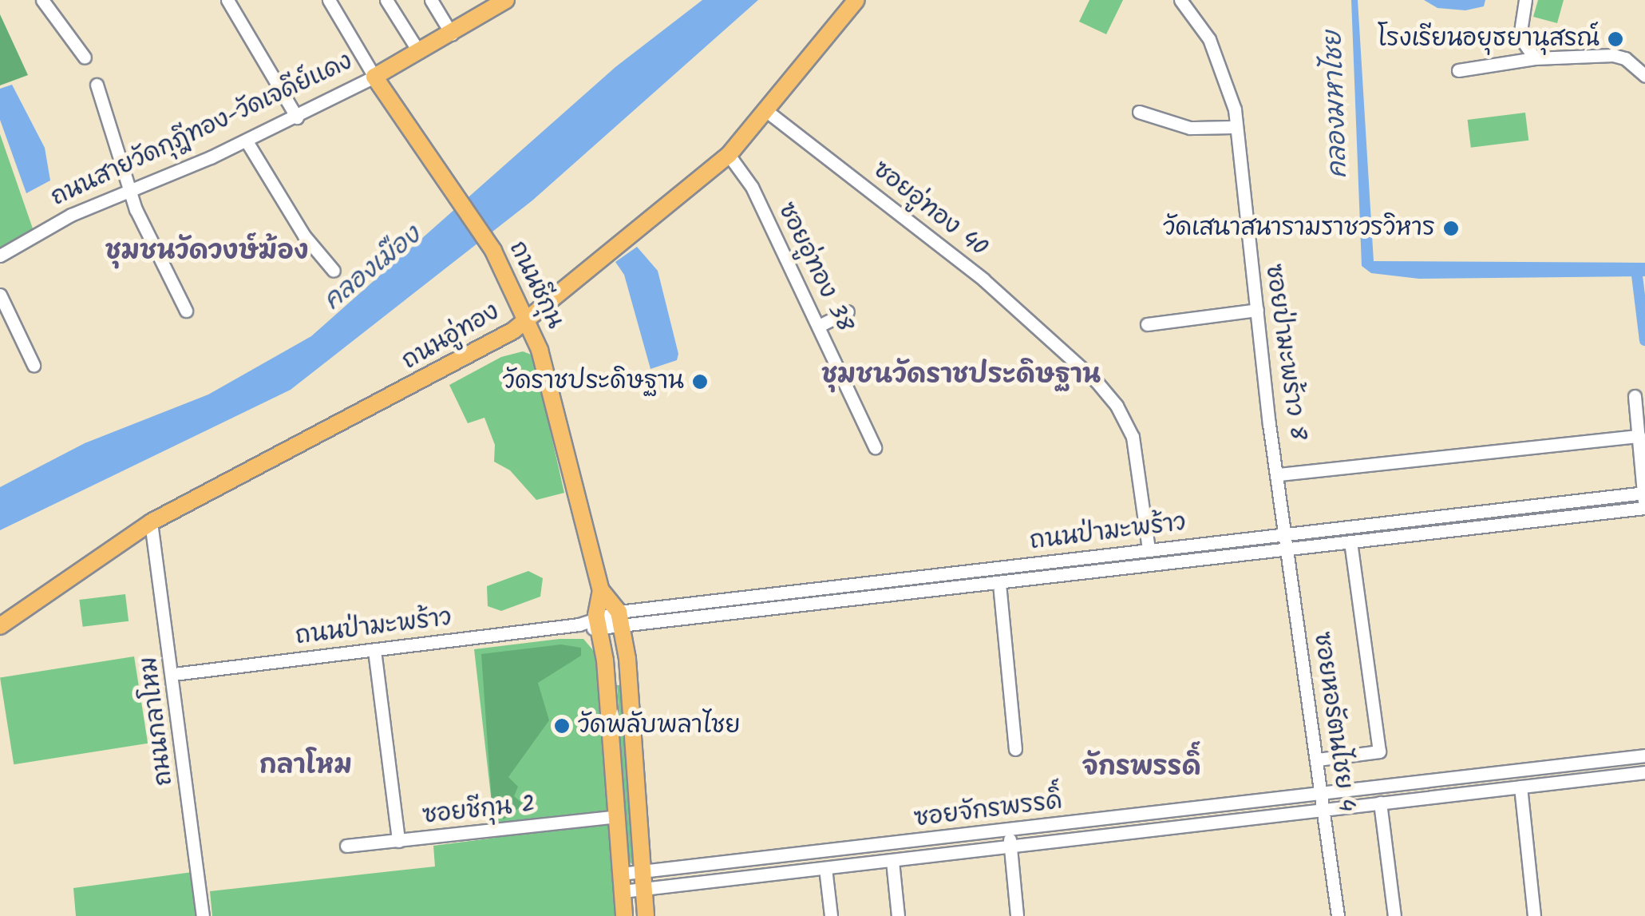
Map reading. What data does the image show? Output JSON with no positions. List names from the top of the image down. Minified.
{"streets":{"main road":["ถนนสายวัดกุฎีทอง-วัดเจดีย์แดง","ถนนชีกุน","ถนนอู่ทอง"],"street":["ซอยอู่ทอง 40","ซอยอู่ทอง 38","ซอยป่ามะพร้าว 8","ถนนป่ามะพร้าว","ถนนกลาโหม","ซอยหอรัตนไชย 4","ซอยชีกุน 2","ซอยจักรพรรดิ์"]},"crossings":[["ถนนสายวัดกุฎีทอง-วัดเจดีย์แดง","ถนนชีกุน"],["ซอยอู่ทอง 40","ถนนอู่ทอง"],["ซอยอู่ทอง 40","ถนนป่ามะพร้าว"],["ซอยอู่ทอง 38","ถนนอู่ทอง"],["ถนนชีกุน","ถนนอู่ทอง"],["ถนนชีกุน","ถนนป่ามะพร้าว"],["ถนนชีกุน","ซอยชีกุน 2"],["ถนนชีกุน","ซอยจักรพรรดิ์"],["ถนนอู่ทอง","ถนนกลาโหม"],["ซอยป่ามะพร้าว 8","ถนนป่ามะพร้าว"],["ซอยป่ามะพร้าว 8","ซอยหอรัตนไชย 4"],["ถนนป่ามะพร้าว","ถนนกลาโหม"],["ถนนป่ามะพร้าว","ซอยหอรัตนไชย 4"],["ซอยหอรัตนไชย 4","ซอยจักรพรรดิ์"]],"districts":["ชุมชนวัดวงษ์ฆ้อง","ชุมชนวัดราชประดิษฐาน","กลาโหม","จักรพรรดิ์"],"water":["คลองมหาไชย","คลองเมือง"],"places":["โรงเรียนอยุธยานุสรณ์","วัดเสนาสนารามราชวรวิหาร","วัดราชประดิษฐาน","วัดพลับพลาไชย"]}
